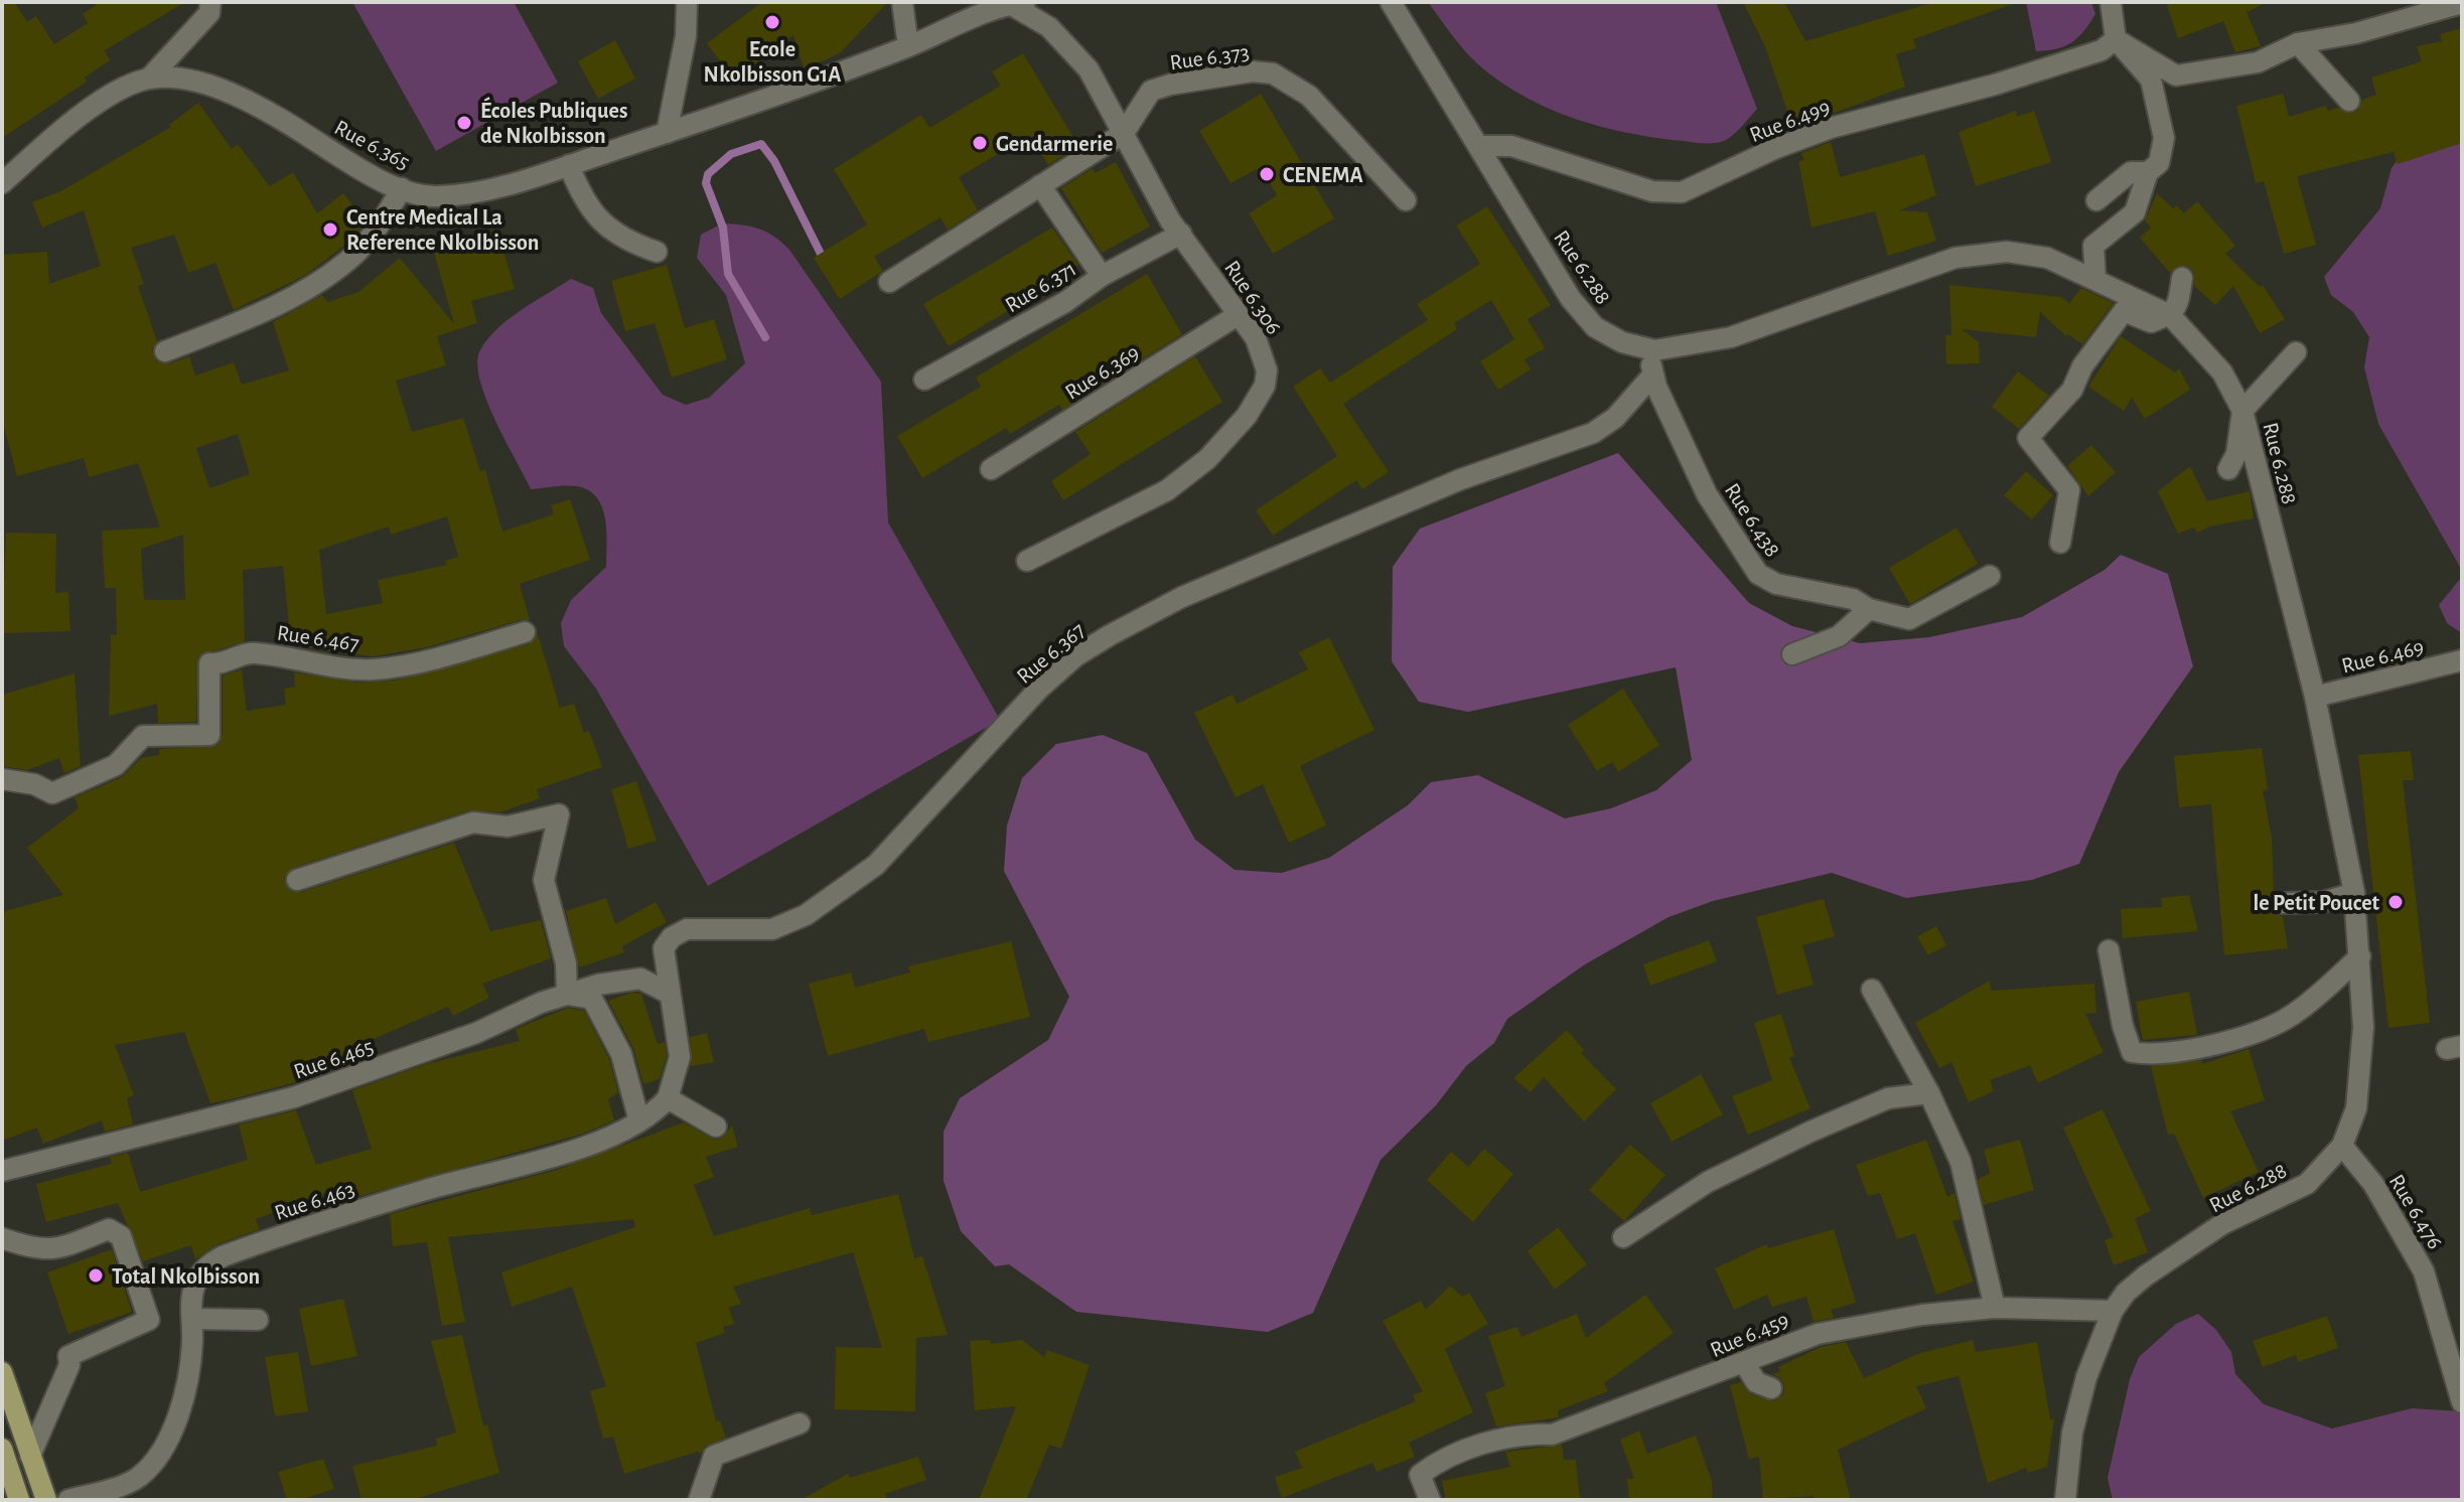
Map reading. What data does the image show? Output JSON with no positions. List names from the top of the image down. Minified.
{"streets":{"street":["Rue 6.373","Rue 6.499","Rue 6.365","Rue 6.288","Rue 6.371","Rue 6.306","Rue 6.369","Rue 6.438","Rue 6.467","Rue 6.367","Rue 6.469","Rue 6.465","Rue 6.463","Rue 6.476","Rue 6.459"]},"crossings":[["Rue 6.373","Rue 6.306"],["Rue 6.499","Rue 6.288"],["Rue 6.365","Rue 6.306"],["Rue 6.288","Rue 6.438"],["Rue 6.288","Rue 6.469"],["Rue 6.288","Rue 6.476"],["Rue 6.288","Rue 6.459"],["Rue 6.371","Rue 6.306"],["Rue 6.306","Rue 6.369"],["Rue 6.438","Rue 6.367"],["Rue 6.367","Rue 6.465"],["Rue 6.367","Rue 6.463"]],"places":["Ecole Nkolbisson G1A","Écoles Publiques de Nkolbisson","Gendarmerie","CENEMA","Centre Medical La Reference Nkolbisson","le Petit Poucet","Total Nkolbisson"]}
